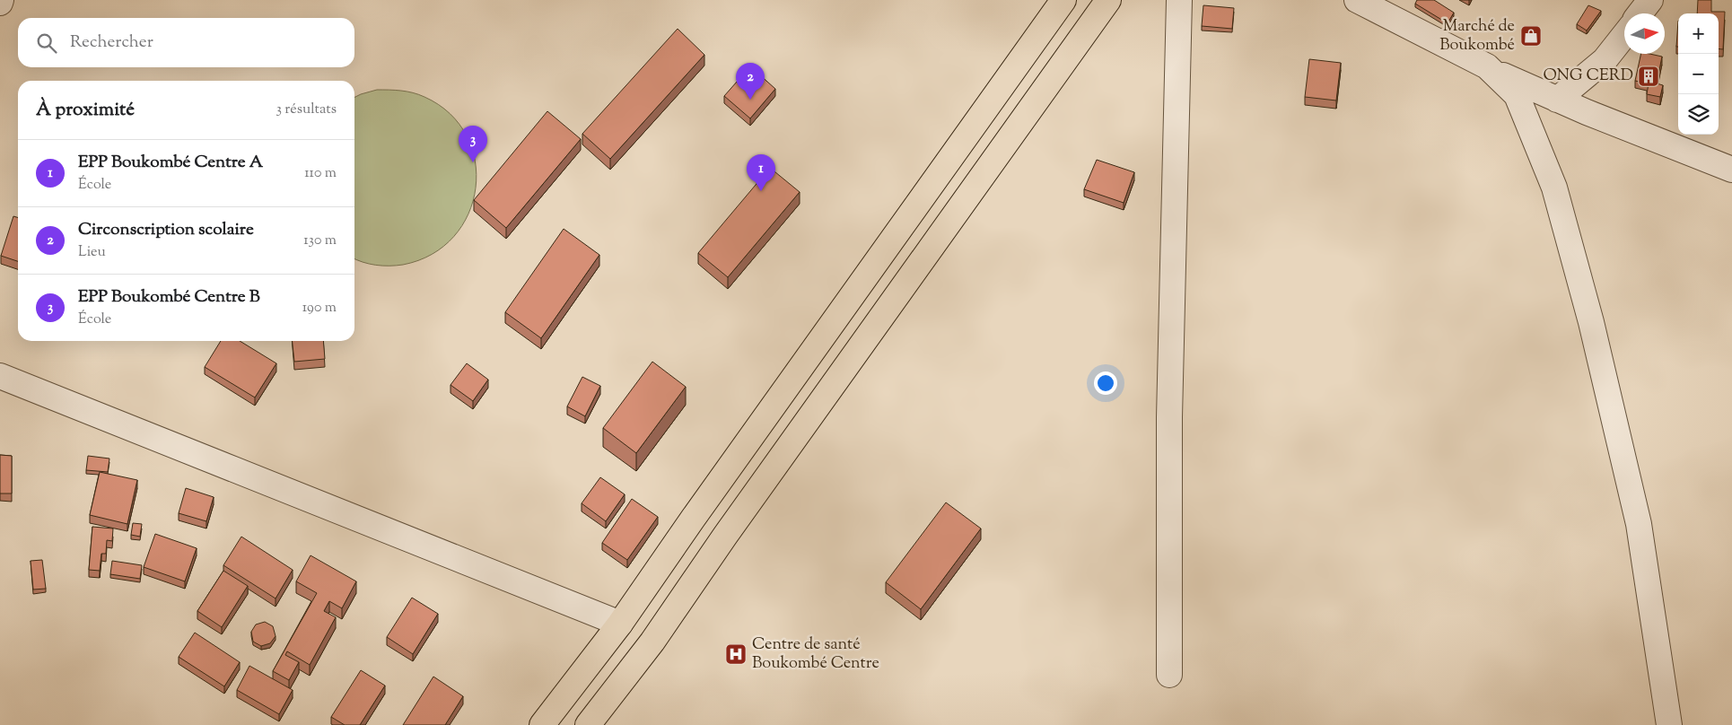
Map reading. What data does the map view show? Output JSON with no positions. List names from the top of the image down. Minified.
{"places":{"shop":["Marché de Boukombé"],"building":["ONG CERD"],"hospital":["Centre de santé Boukombé Centre"]},"north":"right","page":{"map_buttons":["+","−"],"search":"Rechercher","pins":["2","3","1"],"heading":["À proximité","3 résultats"],"list":[{"mark":"1","name":"EPP Boukombé Centre A","note":"École","value":"110 m"},{"mark":"2","name":"Circonscription scolaire","note":"Lieu","value":"130 m"},{"mark":"3","name":"EPP Boukombé Centre B","note":"École","value":"190 m"}]}}
